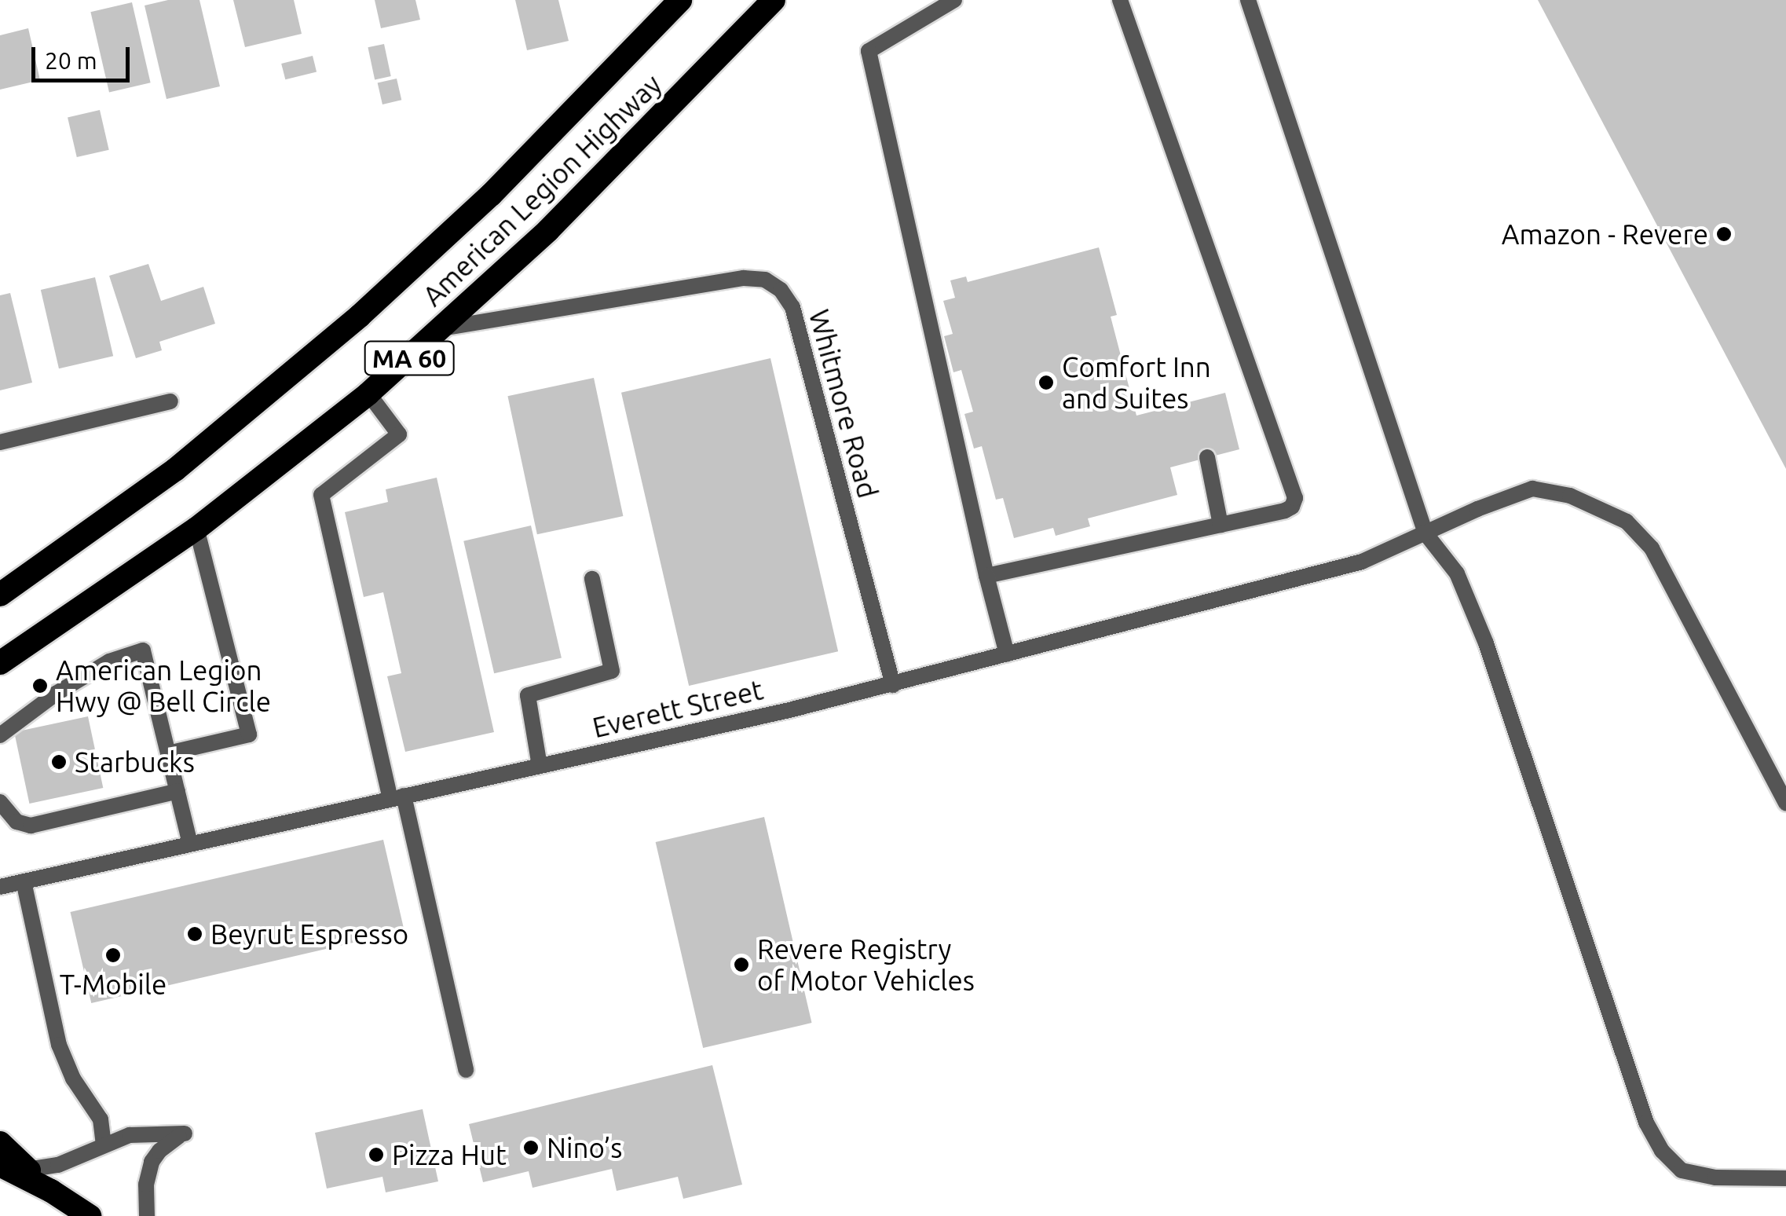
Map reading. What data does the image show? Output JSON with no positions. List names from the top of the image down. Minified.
{"streets":{"highway":["American Legion Highway","MA 60"],"street":["Whitmore Road","Everett Street"]},"crossings":[["American Legion Highway","Whitmore Road"],["Whitmore Road","Everett Street"]],"places":["Amazon - Revere","Comfort Inn and Suites","American Legion Hwy @ Bell Circle","Starbucks","Beyrut Espresso","T-Mobile","Revere Registry of Motor Vehicles","Nino’s","Pizza Hut"],"scale_bar":"20 m"}
